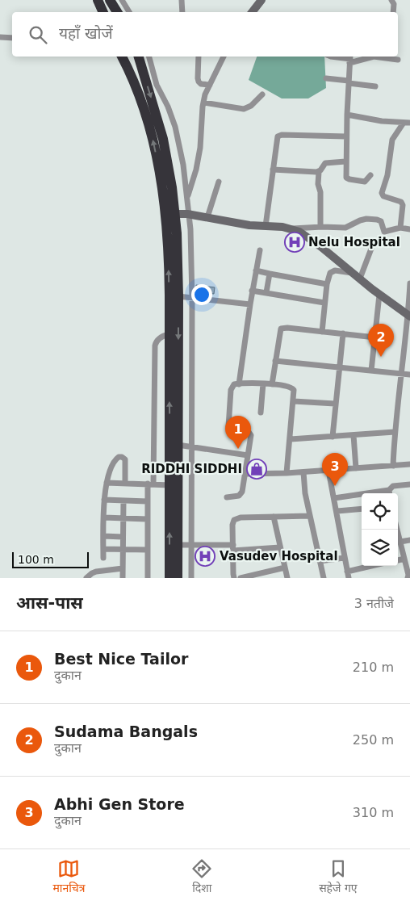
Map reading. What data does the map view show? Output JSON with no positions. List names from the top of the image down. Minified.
{"places":{"hospital":["Nelu Hospital","Vasudev Hospital"],"shop":["RIDDHI SIDDHI"]},"scale_bar":"100 m","page":{"search":"यहाँ खोजें","pins":["2","1","3"],"scale":"100 m","heading":["आस-पास","3 नतीजे"],"list":[{"mark":"1","name":"Best Nice Tailor","note":"दुकान","value":"210 m"},{"mark":"2","name":"Sudama Bangals","note":"दुकान","value":"250 m"},{"mark":"3","name":"Abhi Gen Store","note":"दुकान","value":"310 m"}],"nav":["मानचित्र","दिशा","सहेजे गए"]}}
